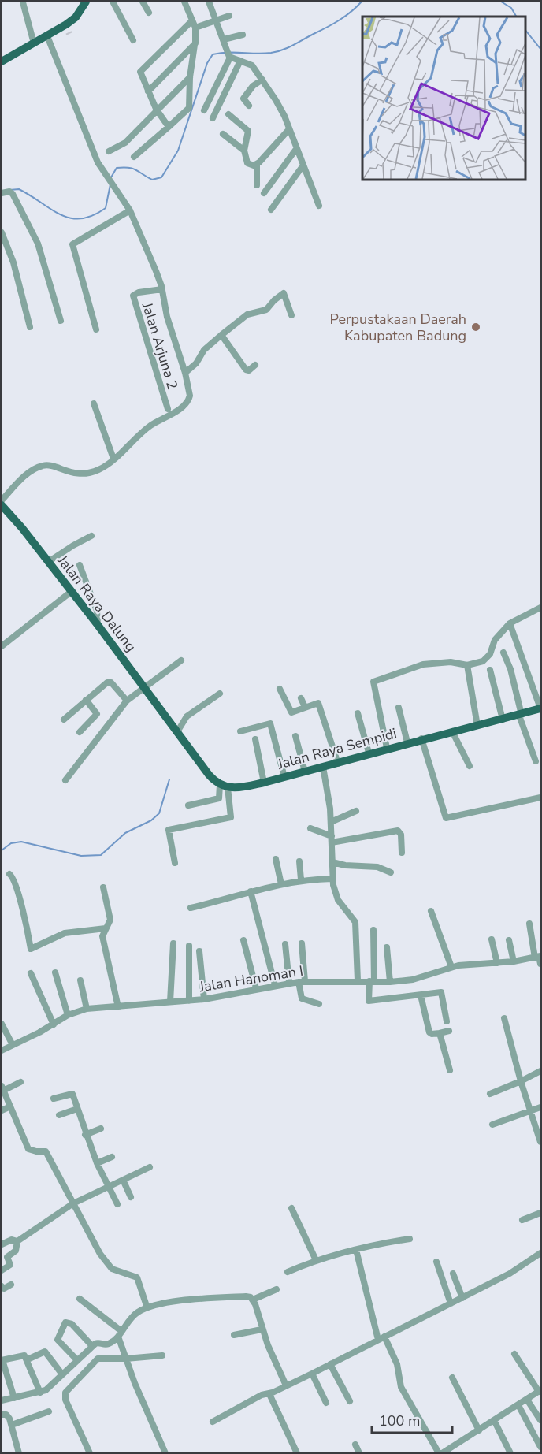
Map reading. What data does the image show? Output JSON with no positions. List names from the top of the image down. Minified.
{"streets":{"main road":["Jalan Raya Dalung","Jalan Raya Sempidi"],"street":["Jalan Arjuna 2","Jalan Hanoman I"]},"places":["Perpustakaan Daerah Kabupaten Badung"],"scale_bar":"100 m"}
